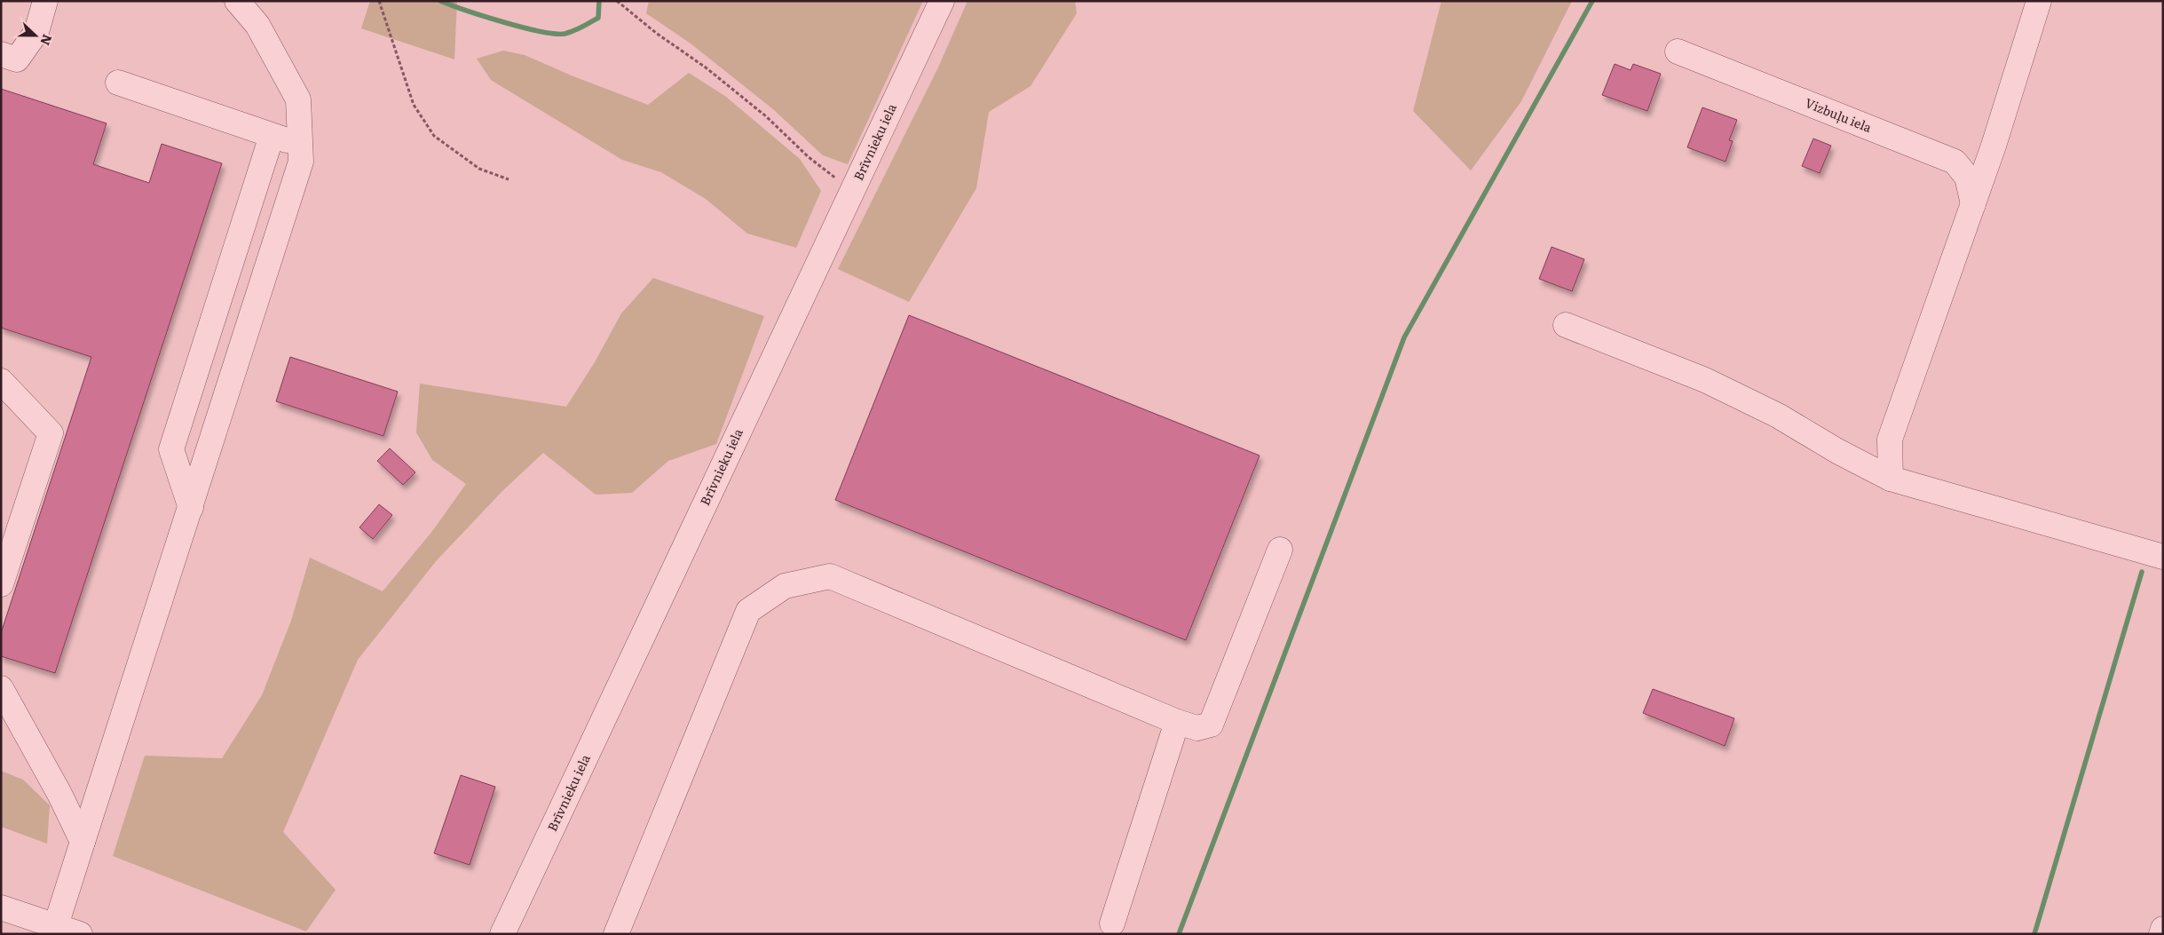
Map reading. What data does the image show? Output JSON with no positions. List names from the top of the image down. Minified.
{"streets":{"street":["Vizbuļu iela","Brīvnieku iela"]},"north":"right"}
